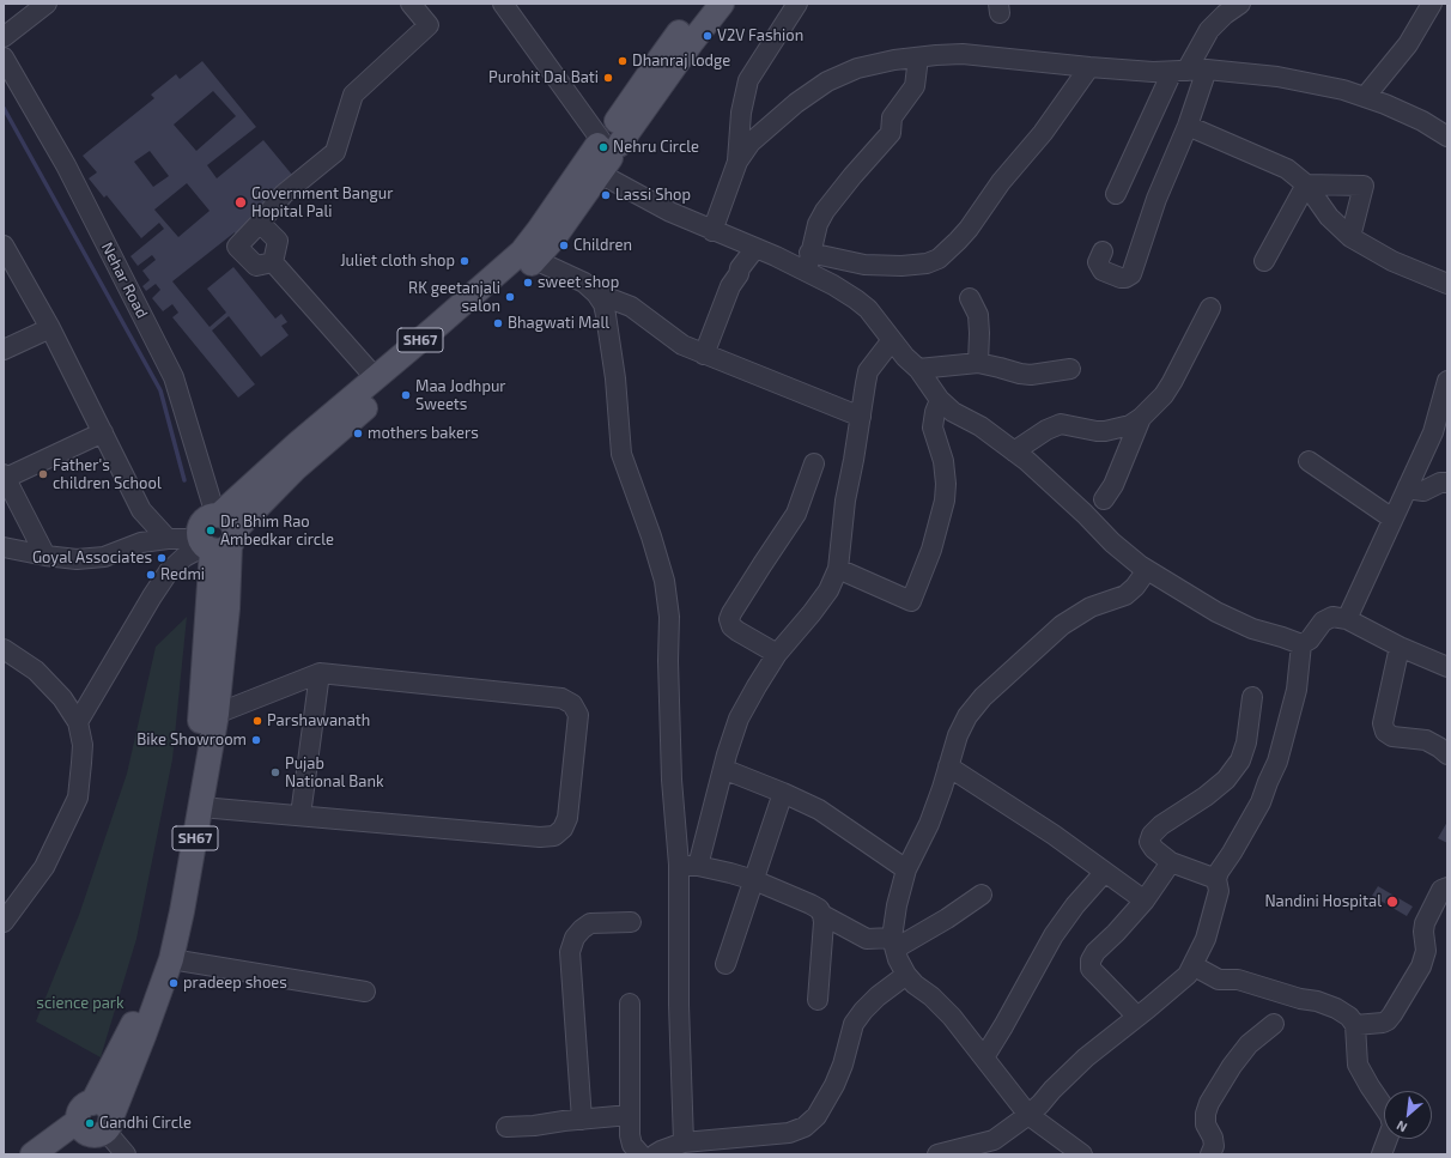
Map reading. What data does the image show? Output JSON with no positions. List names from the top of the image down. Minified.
{"streets":{"main road":["SH67"],"street":["Nehar Road"]},"crossings":[["Nehar Road","SH67"]],"parks":["science park"],"places":["V2V Fashion","Dhanraj lodge","Purohit Dal Bati","Nehru Circle","Lassi Shop","Government Bangur Hopital Pali","Children","Juliet cloth shop","sweet shop","RK geetanjali salon","Bhagwati Mall","Maa Jodhpur Sweets","mothers bakers","Father's children School","Dr. Bhim Rao Ambedkar circle","Goyal Associates","Redmi","Parshawanath","Bike Showroom","Pujab National Bank","Nandini Hospital","pradeep shoes","Gandhi Circle"],"north":"bottom left"}
